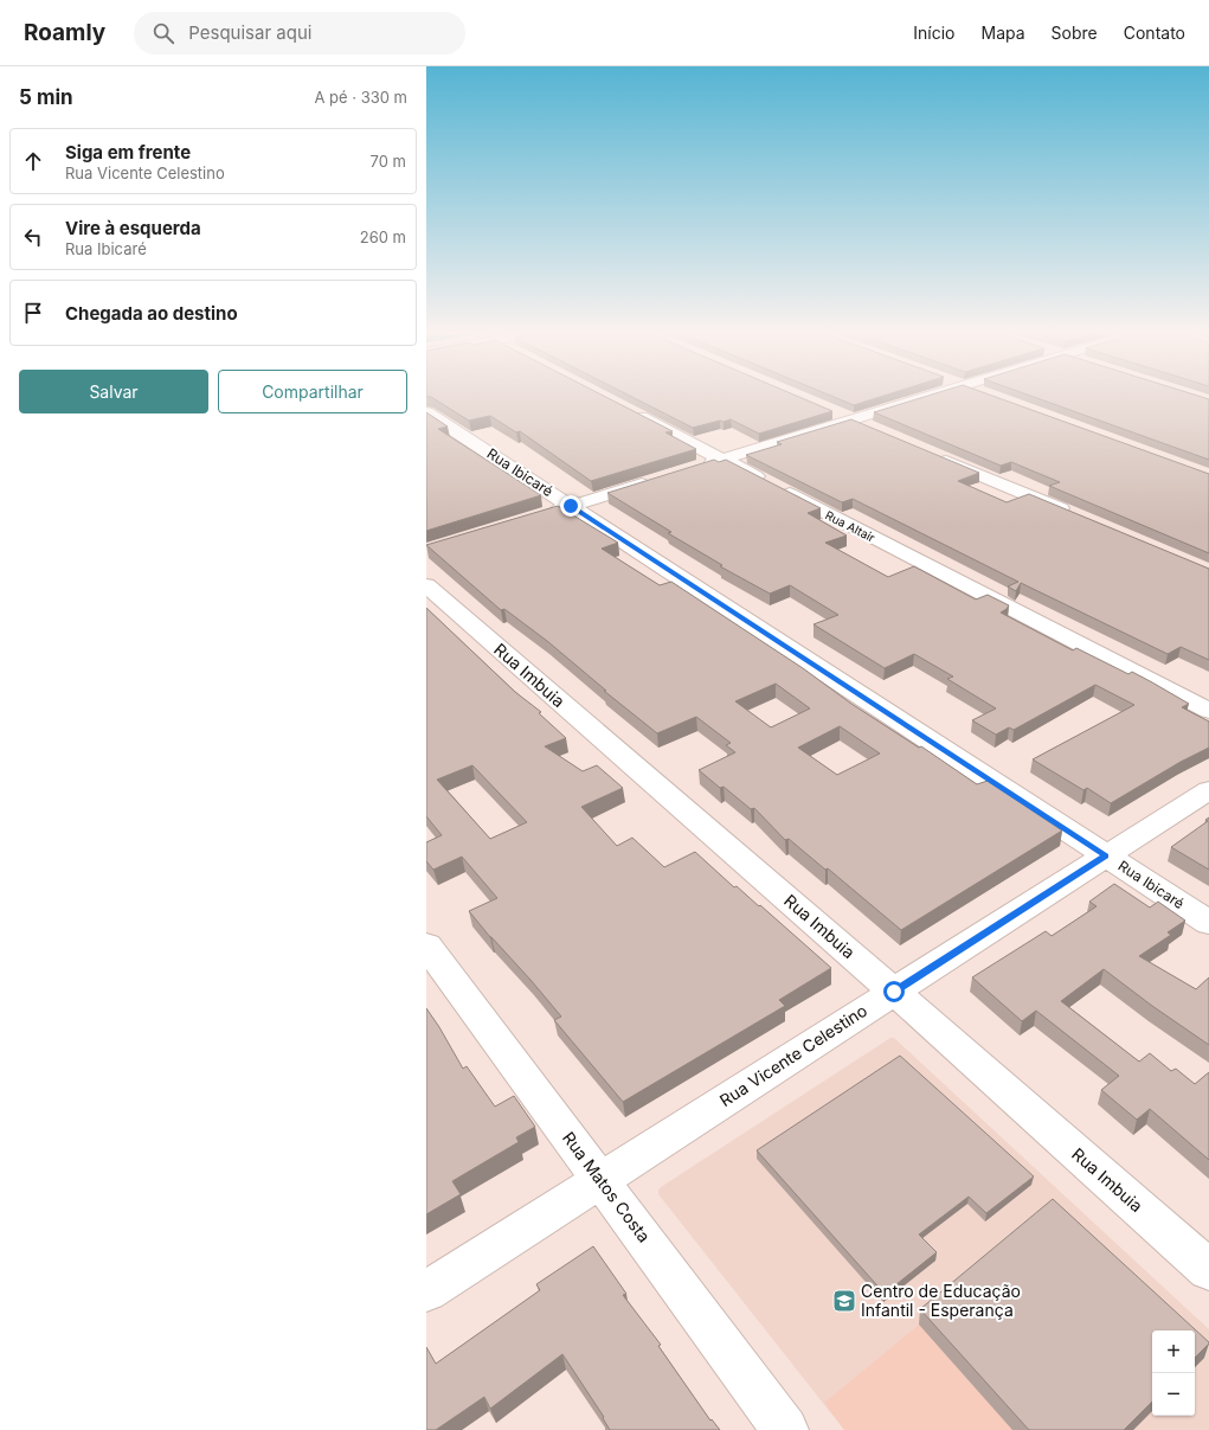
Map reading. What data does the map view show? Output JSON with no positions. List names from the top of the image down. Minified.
{"streets":{"street":["Rua Ibicaré","Rua Altair","Rua Imbuia","Rua Vicente Celestino","Rua Matos Costa"]},"crossings":[["Rua Ibicaré","Rua Vicente Celestino"],["Rua Imbuia","Rua Vicente Celestino"],["Rua Vicente Celestino","Rua Matos Costa"]],"places":{"school or university":["Centro de Educação Infantil - Esperança"]},"page":{"header":"Roamly","search":"Pesquisar aqui","nav":["Início","Mapa","Sobre","Contato"],"heading":["5 min","A pé · 330 m"],"list":[["Siga em frente","Rua Vicente Celestino","70 m"],["Vire à esquerda","Rua Ibicaré","260 m"],"Chegada ao destino"],"buttons":["Salvar","Compartilhar"],"map_buttons":["+","−"]}}
